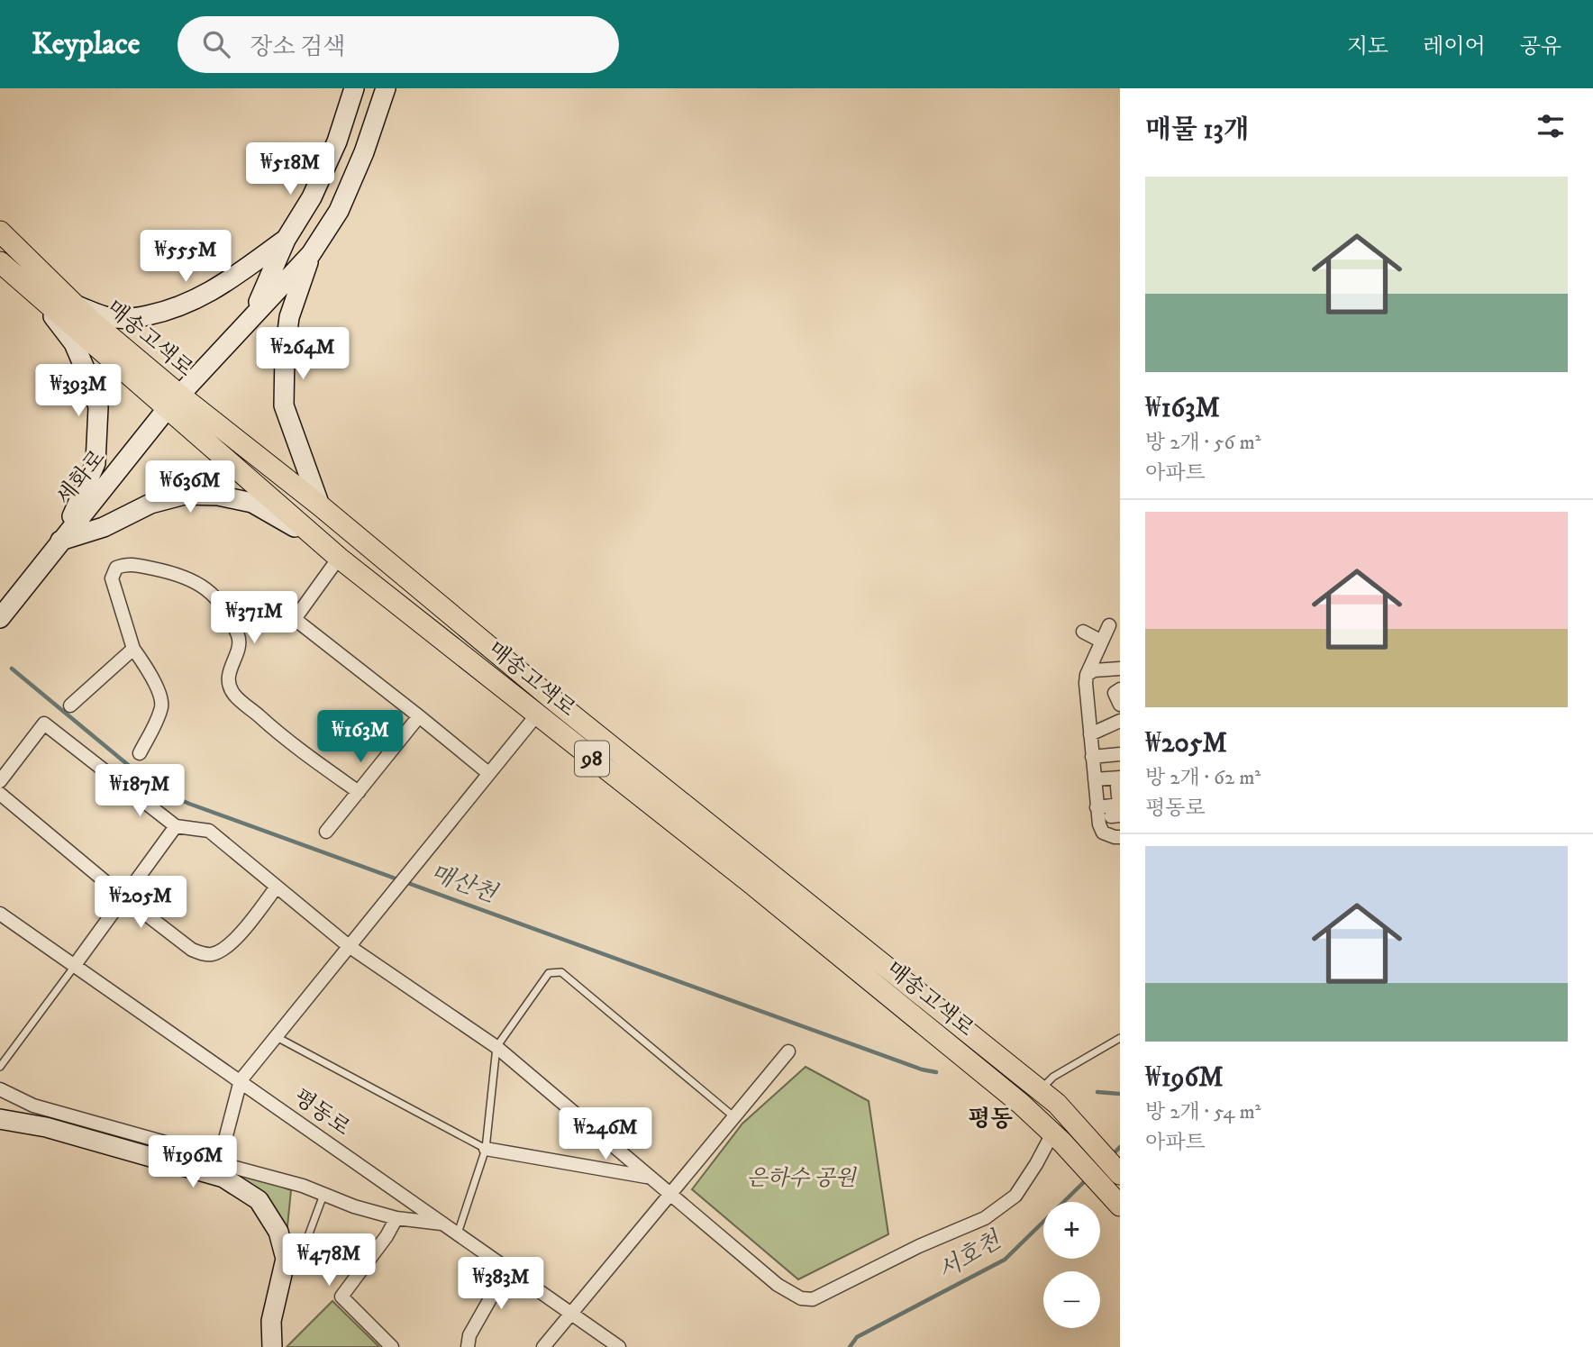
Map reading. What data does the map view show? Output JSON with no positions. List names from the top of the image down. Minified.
{"streets":{"main road":["매송고색로","세화로","98"],"street":["평동로"]},"crossings":[["매송고색로","세화로"]],"districts":["평동"],"water":["매산천","서호천"],"parks":["은하수 공원"],"page":{"header":"Keyplace","search":"장소 검색","nav":["지도","레이어","공유"],"heading":"매물 13개","price":["₩518M","₩555M","₩264M","₩393M","₩636M","₩371M","₩163M","₩187M","₩205M","₩246M","₩196M","₩478M","₩383M"],"list":[{"name":"₩163M","note":"방 2개 · 56 m² · 아파트"},{"name":"₩205M","note":"방 2개 · 62 m² · 평동로"},{"name":"₩196M","note":"방 2개 · 54 m² · 아파트"}],"map_buttons":["+","−"]}}
